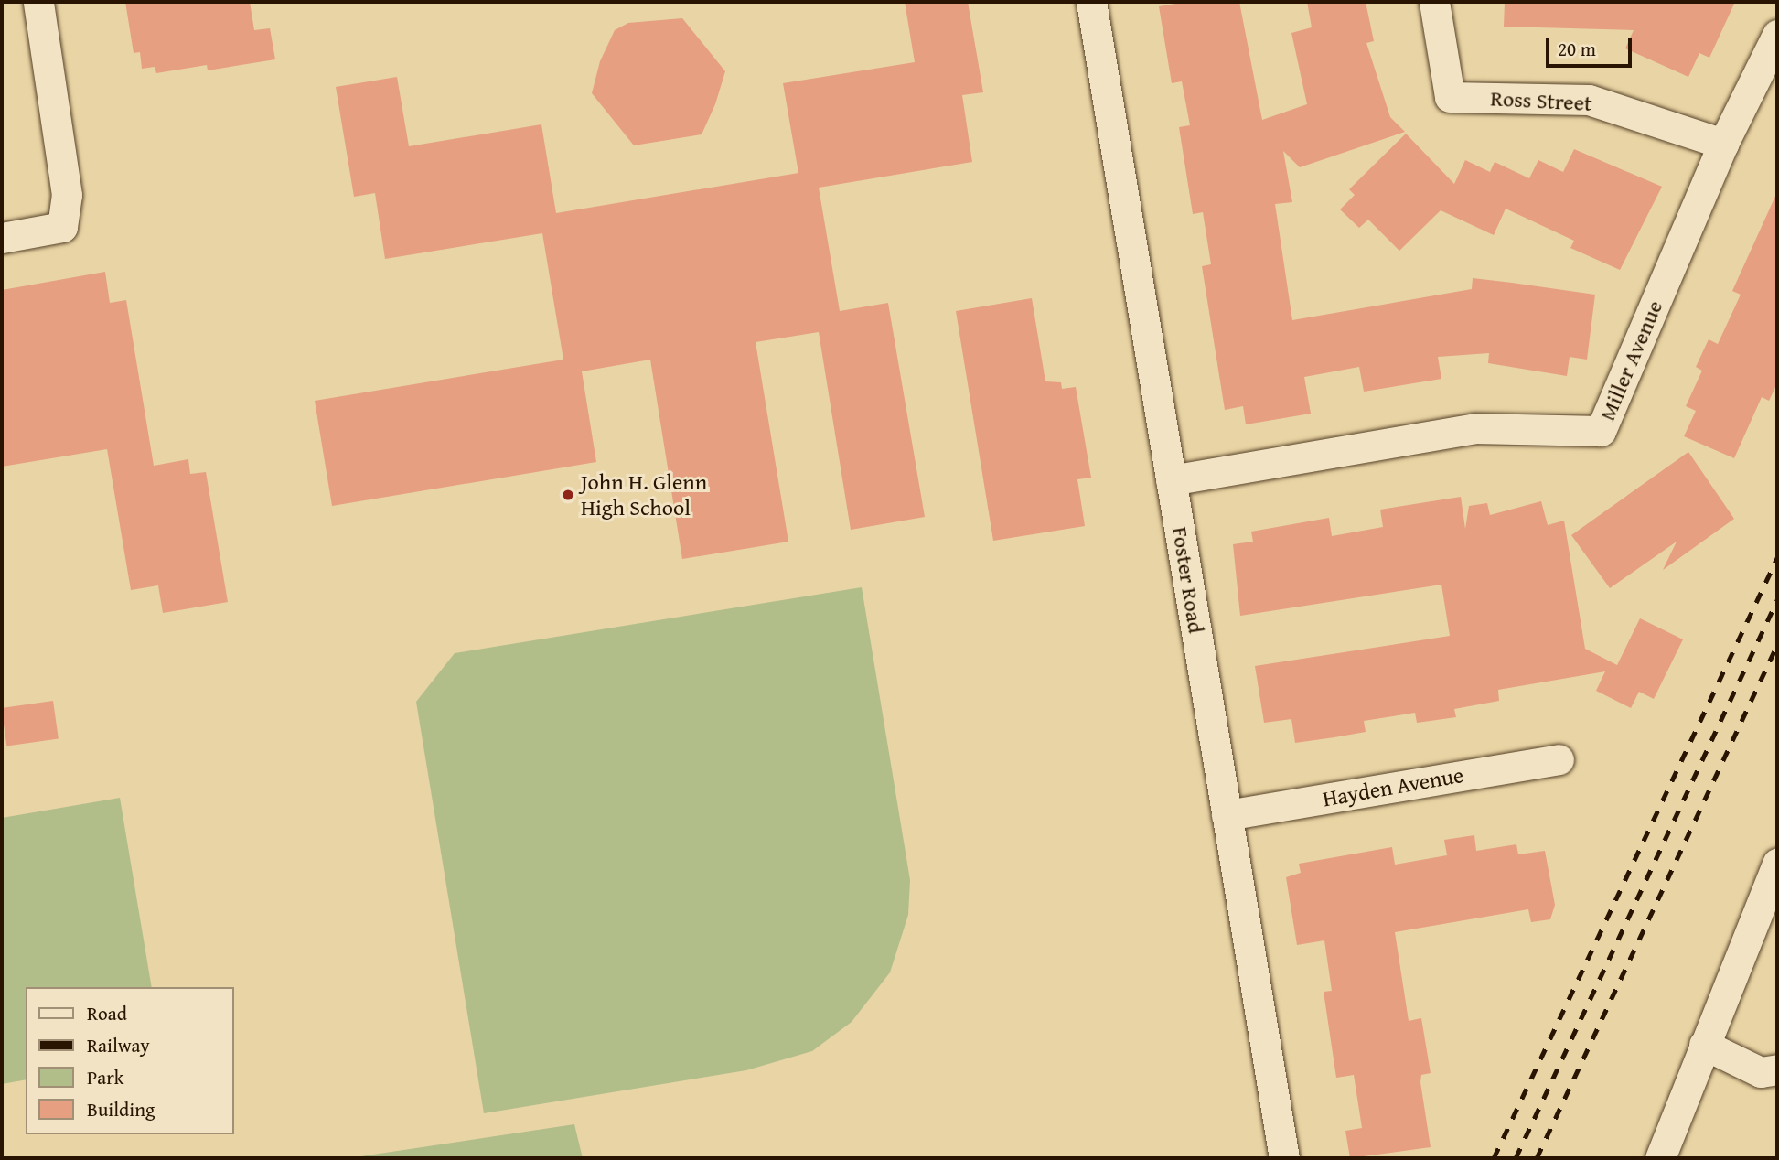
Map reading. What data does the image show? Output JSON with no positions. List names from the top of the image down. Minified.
{"streets":{"street":["Ross Street","Miller Avenue","Foster Road","Hayden Avenue"]},"crossings":[["Ross Street","Miller Avenue"],["Miller Avenue","Foster Road"],["Foster Road","Hayden Avenue"]],"places":["John H. Glenn High School"],"legend":["Road","Railway","Park","Building"],"scale_bar":"20 m"}
